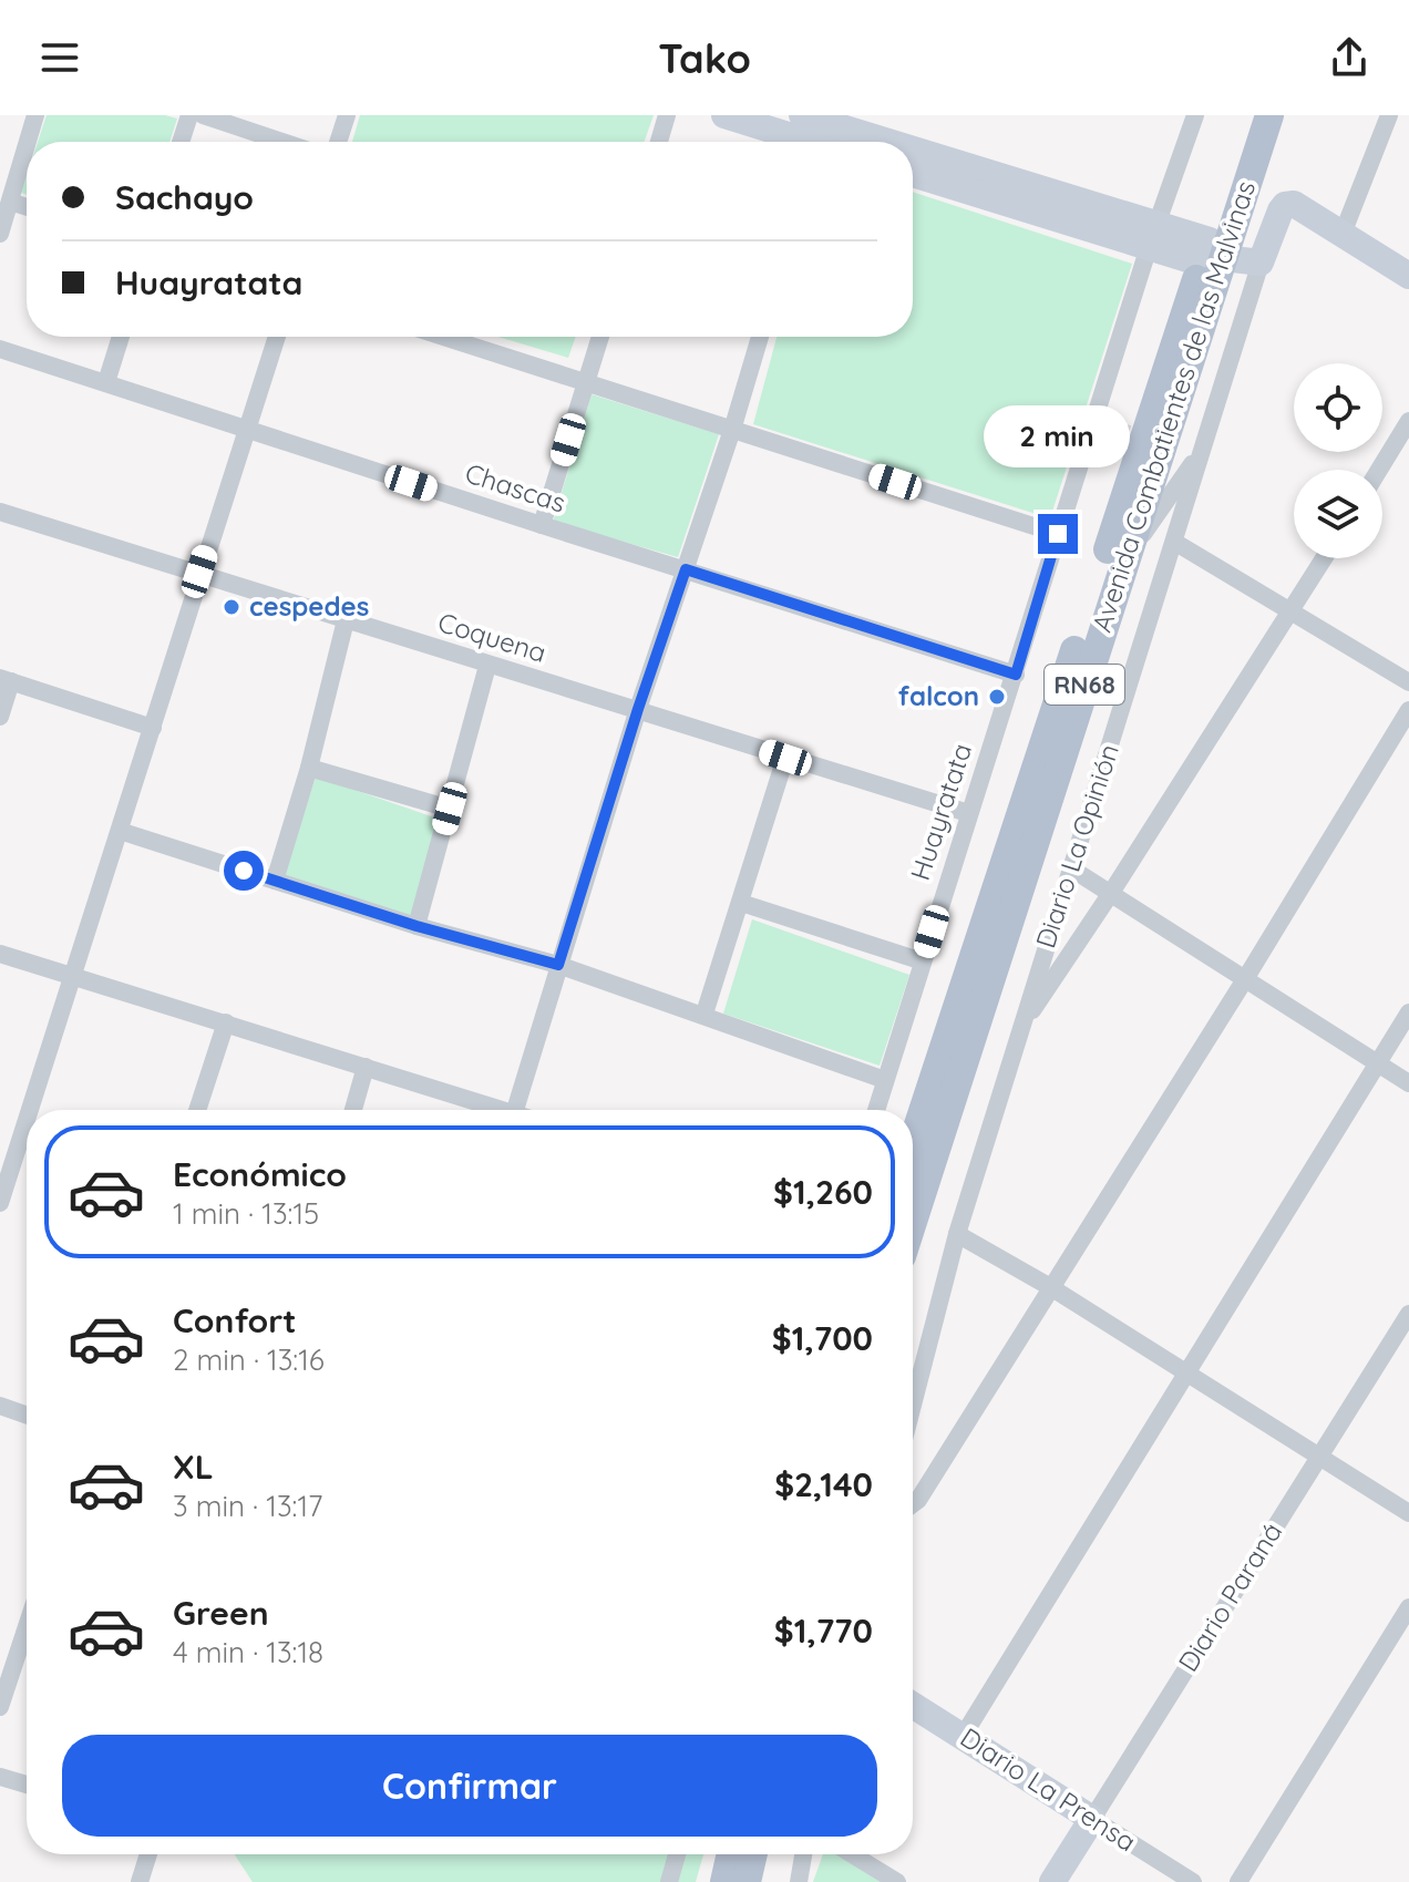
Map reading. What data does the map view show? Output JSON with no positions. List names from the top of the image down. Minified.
{"streets":{"main road":["Avenida Combatientes de las Malvinas","RN68"],"street":["Chascas","Coquena","Huayratata","Diario La Opinión","Diario Paraná","Diario La Prensa"]},"crossings":[["Chascas","Huayratata"],["Coquena","Huayratata"],["Diario Paraná","Diario La Prensa"]],"places":["cespedes","falcon"],"page":{"header":"Tako","banner":["Sachayo","Huayratata"],"bubble":"2 min","list":[{"name":"Económico","note":"1 min · 13:15","value":"$1,260"},{"name":"Confort","note":"2 min · 13:16","value":"$1,700"},{"name":"XL","note":"3 min · 13:17","value":"$2,140"},{"name":"Green","note":"4 min · 13:18","value":"$1,770"}],"buttons":"Confirmar"}}
